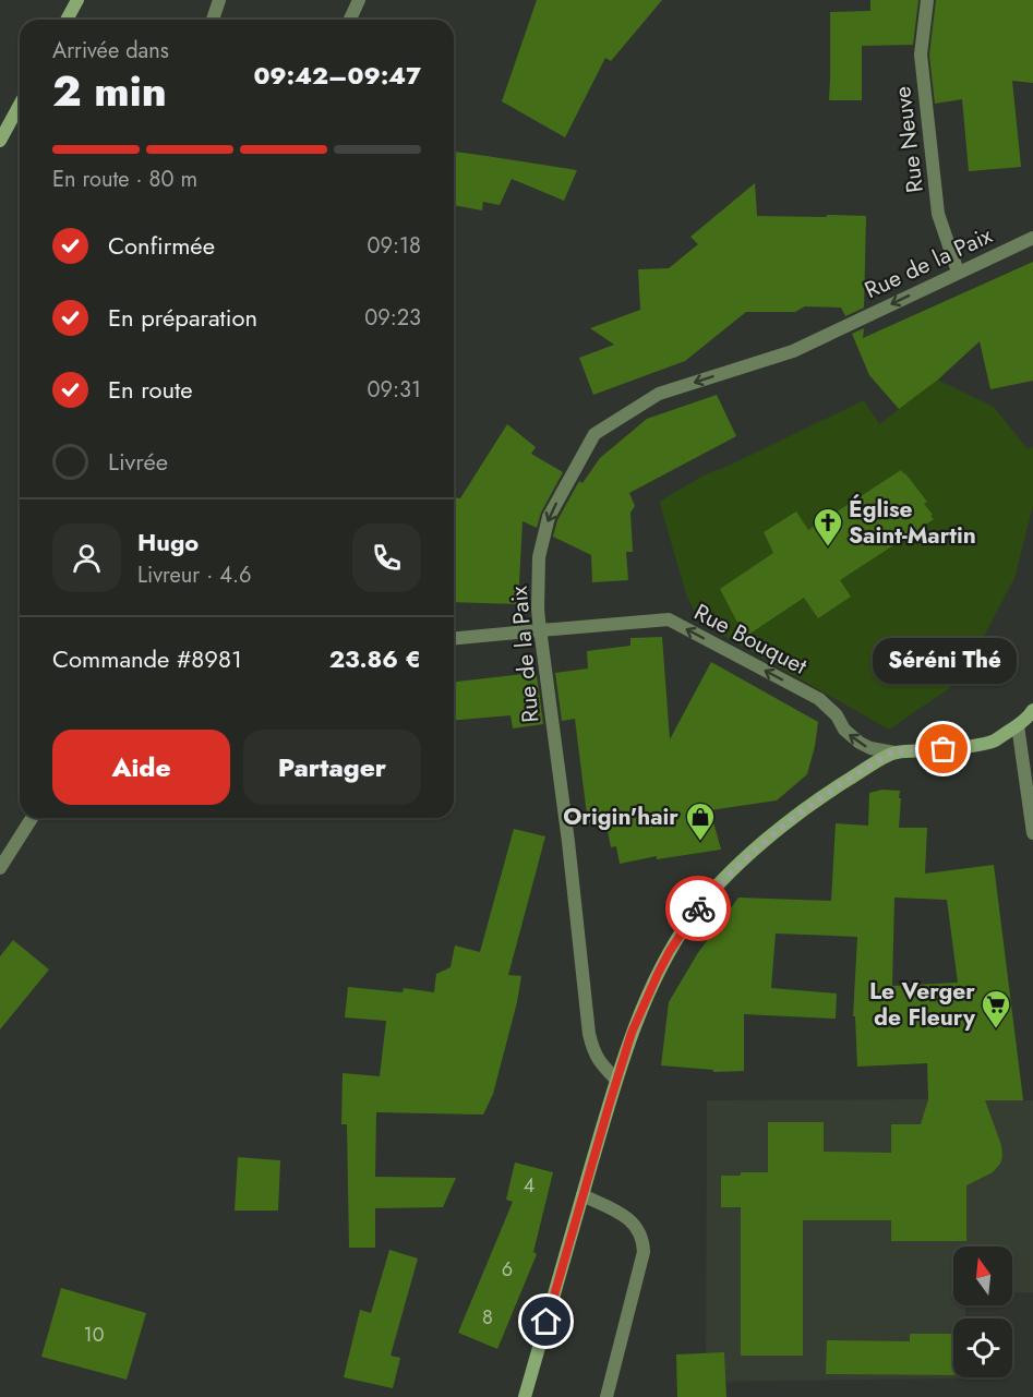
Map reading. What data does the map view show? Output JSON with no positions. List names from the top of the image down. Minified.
{"streets":{"street":["Rue Neuve","Rue de la Paix","Rue Bouquet"]},"crossings":[["Rue Neuve","Rue de la Paix"],["Rue de la Paix","Rue Bouquet"]],"one_way":["Rue de la Paix","Rue Bouquet"],"places":{"church":["Église Saint-Martin"],"other":["Séréni Thé"],"shop":["Origin'hair"],"supermarket":["Le Verger de Fleury"]},"house_numbers":["4","6","8","10"],"north":"top","page":{"heading":["2 min","Arrivée dans","09:42–09:47"],"panel":["Hugo","Livreur · 4.6","Commande #8981","23.86 €"],"bar":"En route · 80 m","list":[["Confirmée","09:18"],["En préparation","09:23"],["En route","09:31"],"Livrée"],"bubble":"Séréni Thé","buttons":["Aide","Partager"]}}
